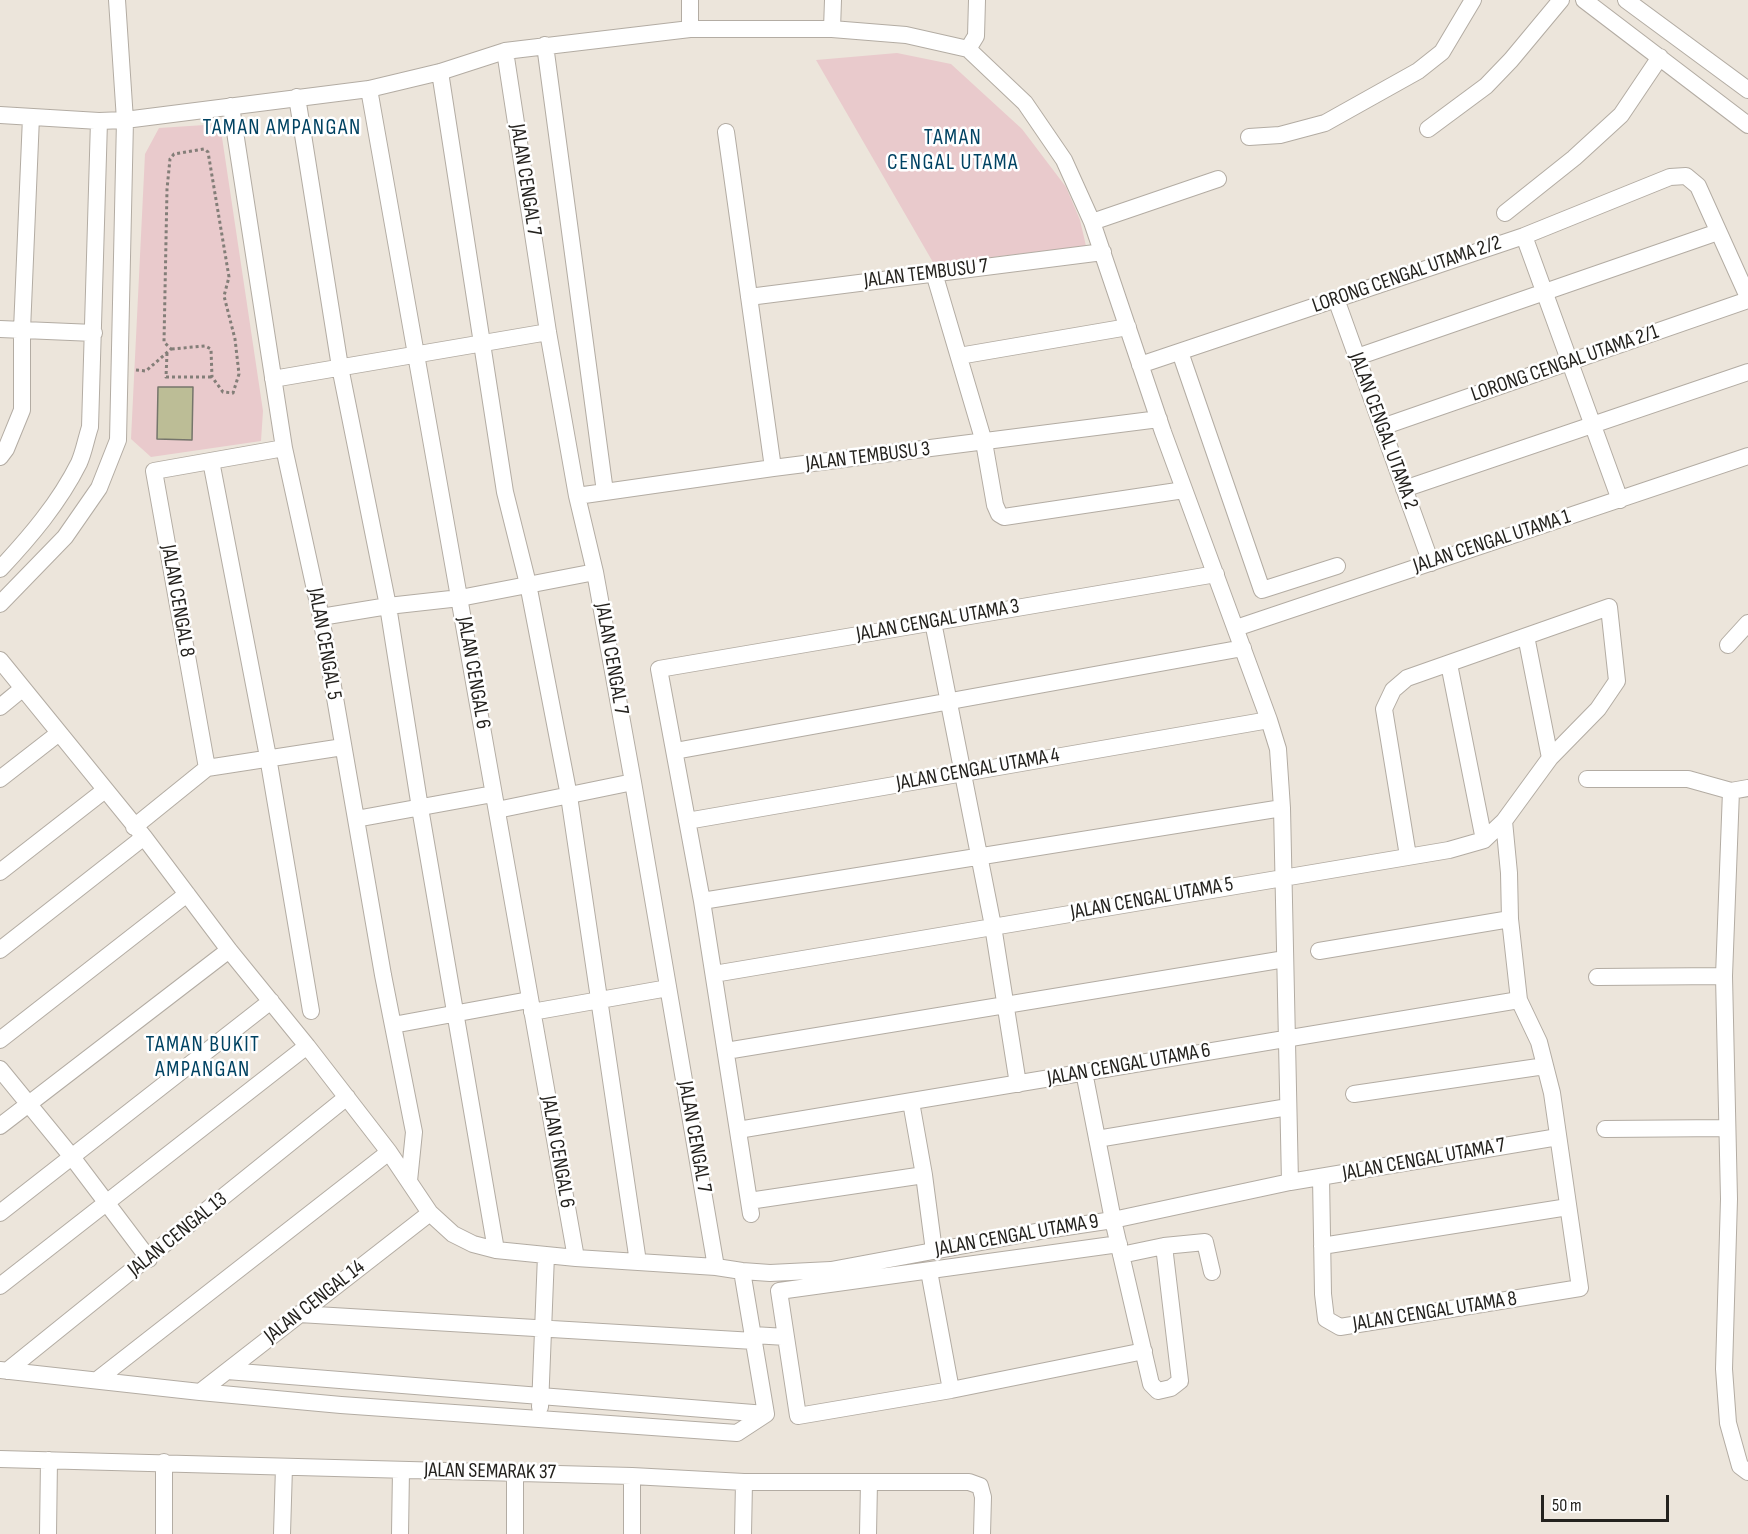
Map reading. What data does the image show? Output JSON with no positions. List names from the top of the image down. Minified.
{"streets":{"street":["JALAN CENGAL 7","JALAN TEMBUSU 7","LORONG CENGAL UTAMA 2/2","LORONG CENGAL UTAMA 2/1","JALAN CENGAL UTAMA 2","JALAN TEMBUSU 3","JALAN CENGAL UTAMA 1","JALAN CENGAL 8","JALAN CENGAL UTAMA 3","JALAN CENGAL 5","JALAN CENGAL 6","JALAN CENGAL UTAMA 4","JALAN CENGAL UTAMA 5","JALAN CENGAL UTAMA 6","JALAN CENGAL UTAMA 7","JALAN CENGAL 13","JALAN CENGAL UTAMA 9","JALAN CENGAL 14","JALAN CENGAL UTAMA 8","JALAN SEMARAK 37"]},"crossings":[["JALAN CENGAL 7","JALAN TEMBUSU 3"],["JALAN CENGAL 7","JALAN CENGAL UTAMA 9"],["LORONG CENGAL UTAMA 2/2","JALAN CENGAL UTAMA 2"],["LORONG CENGAL UTAMA 2/1","JALAN CENGAL UTAMA 2"],["JALAN CENGAL UTAMA 2","JALAN CENGAL UTAMA 1"],["JALAN CENGAL 8","JALAN CENGAL 5"],["JALAN CENGAL 5","JALAN CENGAL UTAMA 9"],["JALAN CENGAL 6","JALAN CENGAL UTAMA 9"],["JALAN CENGAL UTAMA 7","JALAN CENGAL UTAMA 9"],["JALAN CENGAL UTAMA 7","JALAN CENGAL UTAMA 8"],["JALAN CENGAL 13","JALAN CENGAL UTAMA 9"],["JALAN CENGAL UTAMA 9","JALAN CENGAL 14"]],"districts":["TAMAN AMPANGAN","TAMAN CENGAL UTAMA","TAMAN BUKIT AMPANGAN"],"scale_bar":"50 m"}
